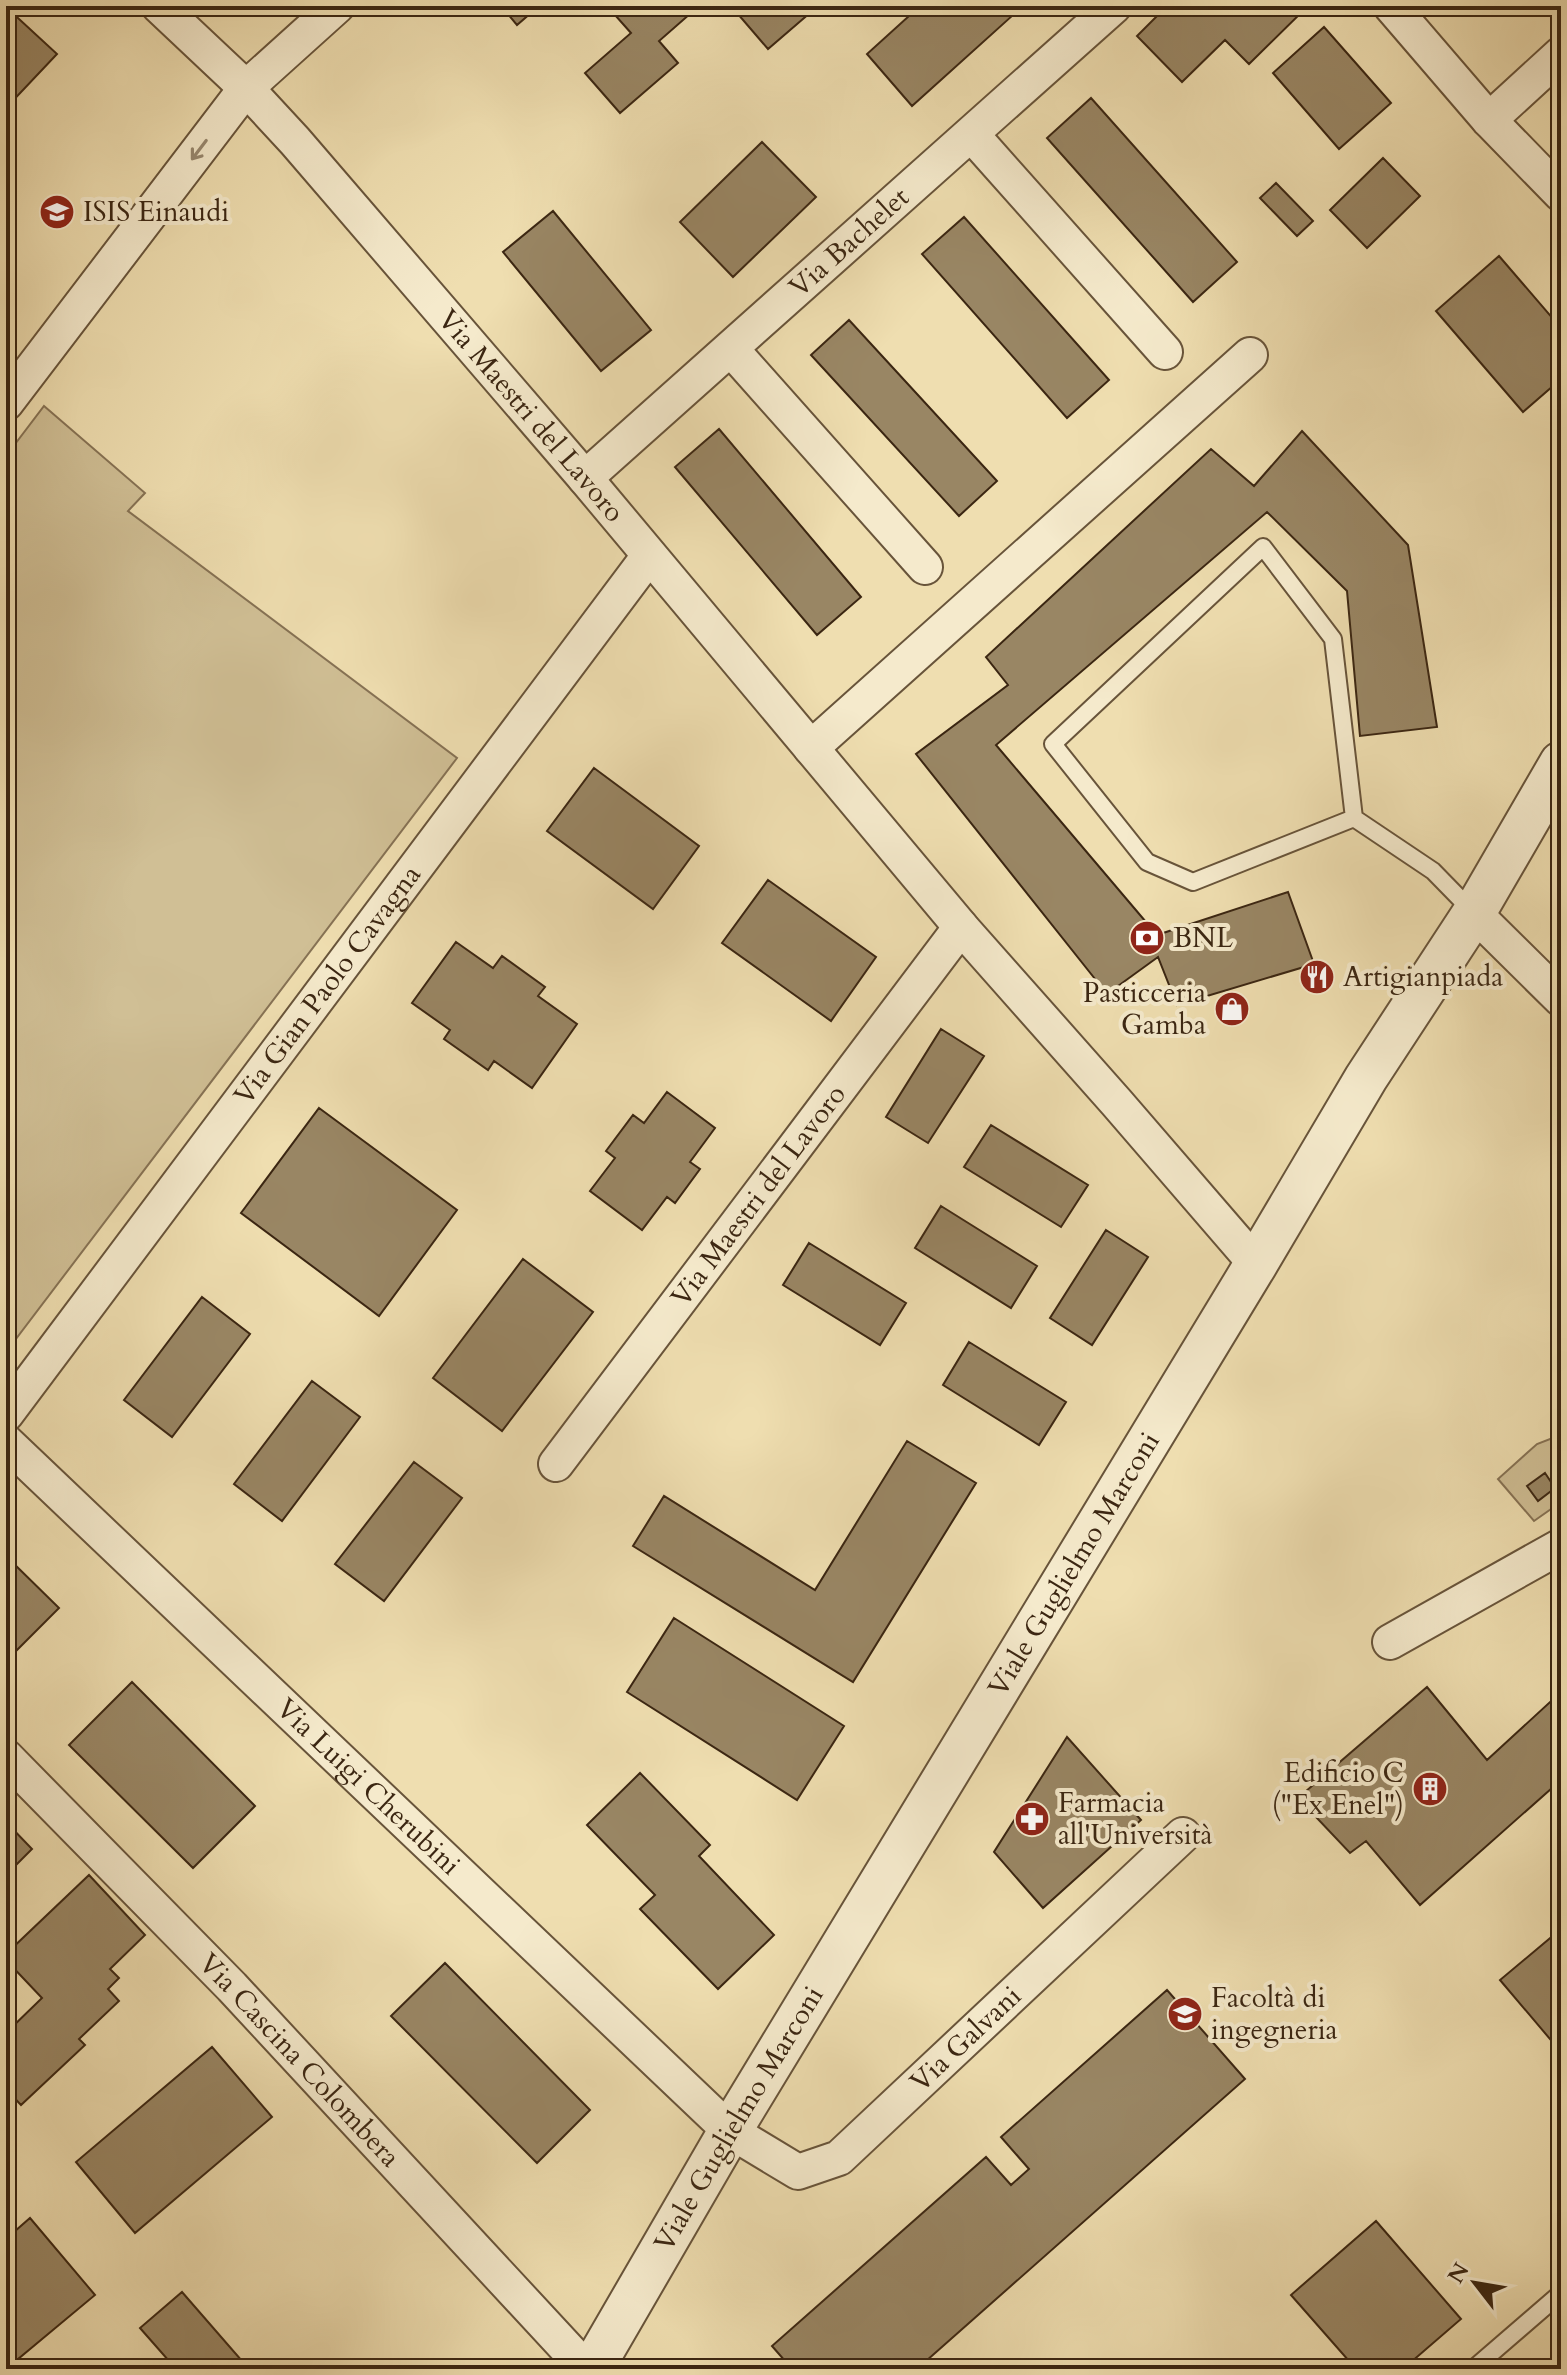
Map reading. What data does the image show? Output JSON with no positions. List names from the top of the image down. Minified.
{"streets":{"street":["Via Bachelet","Via Maestri del Lavoro","Via Gian Paolo Cavagna","Viale Guglielmo Marconi","Via Luigi Cherubini","Via Galvani","Via Cascina Colombera"]},"crossings":[["Via Bachelet","Via Maestri del Lavoro"],["Via Maestri del Lavoro","Via Gian Paolo Cavagna"],["Via Maestri del Lavoro","Viale Guglielmo Marconi"],["Viale Guglielmo Marconi","Via Luigi Cherubini"],["Viale Guglielmo Marconi","Via Galvani"],["Viale Guglielmo Marconi","Via Cascina Colombera"],["Via Luigi Cherubini","Via Galvani"]],"places":{"school or university":["ISIS Einaudi","Facoltà di ingegneria"],"bank":["BNL"],"restaurant":["Artigianpiada"],"shop":["Pasticceria Gamba"],"building":["Edificio C (\"Ex Enel\")"],"pharmacy":["Farmacia all'Università"]},"north":"top left"}
